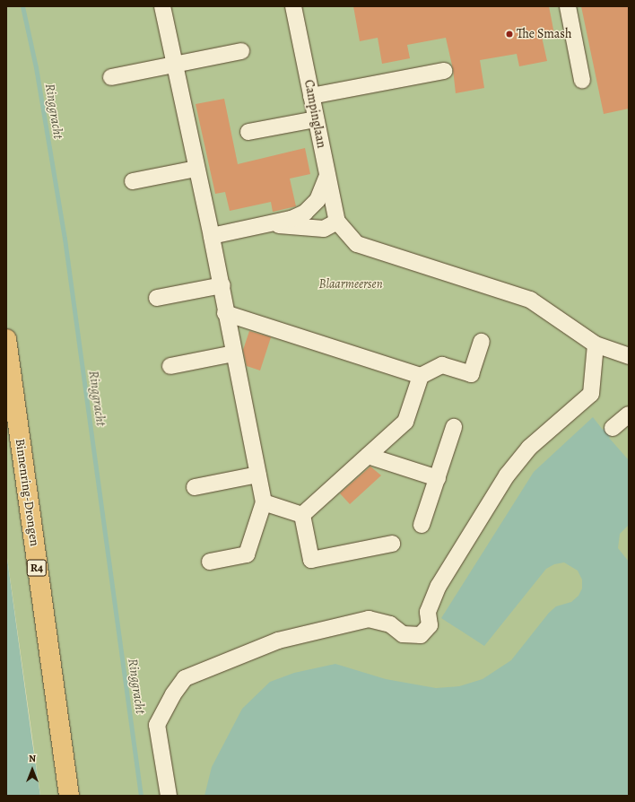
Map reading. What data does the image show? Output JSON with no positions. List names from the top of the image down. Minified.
{"streets":{"highway":["Binnenring-Drongen","R4"],"street":["Campinglaan"]},"water":["Ringgracht"],"parks":["Blaarmeersen"],"places":["The Smash"],"north":"top"}
